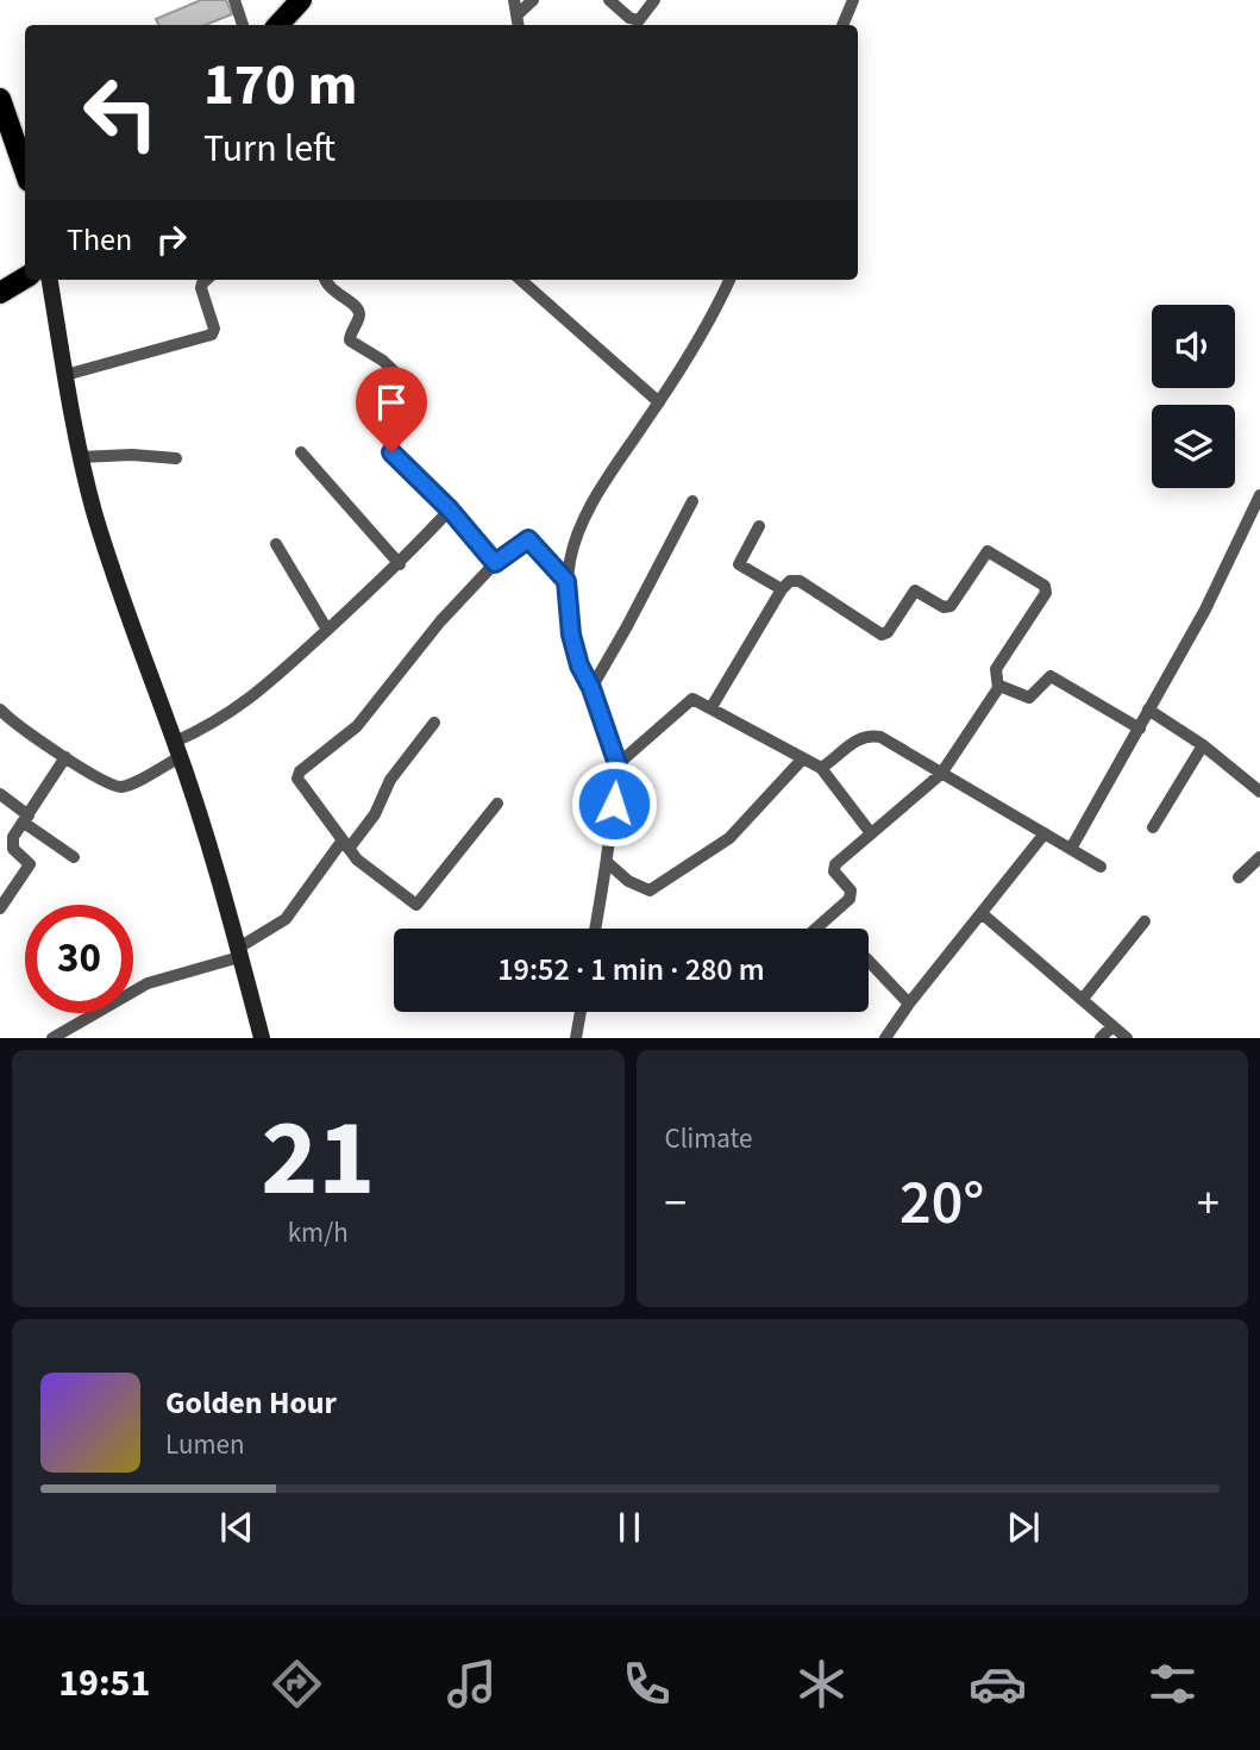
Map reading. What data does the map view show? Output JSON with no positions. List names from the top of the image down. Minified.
{"page":{"turn":["170 m","Turn left"],"then":"Then","limit":"30","trip":"19:52 · 1 min · 280 m","tile":[["21","km/h"],"Climate"],"heat":["−","20°","+"],"song":["Golden Hour","Lumen"],"tabs":"19:51"}}
